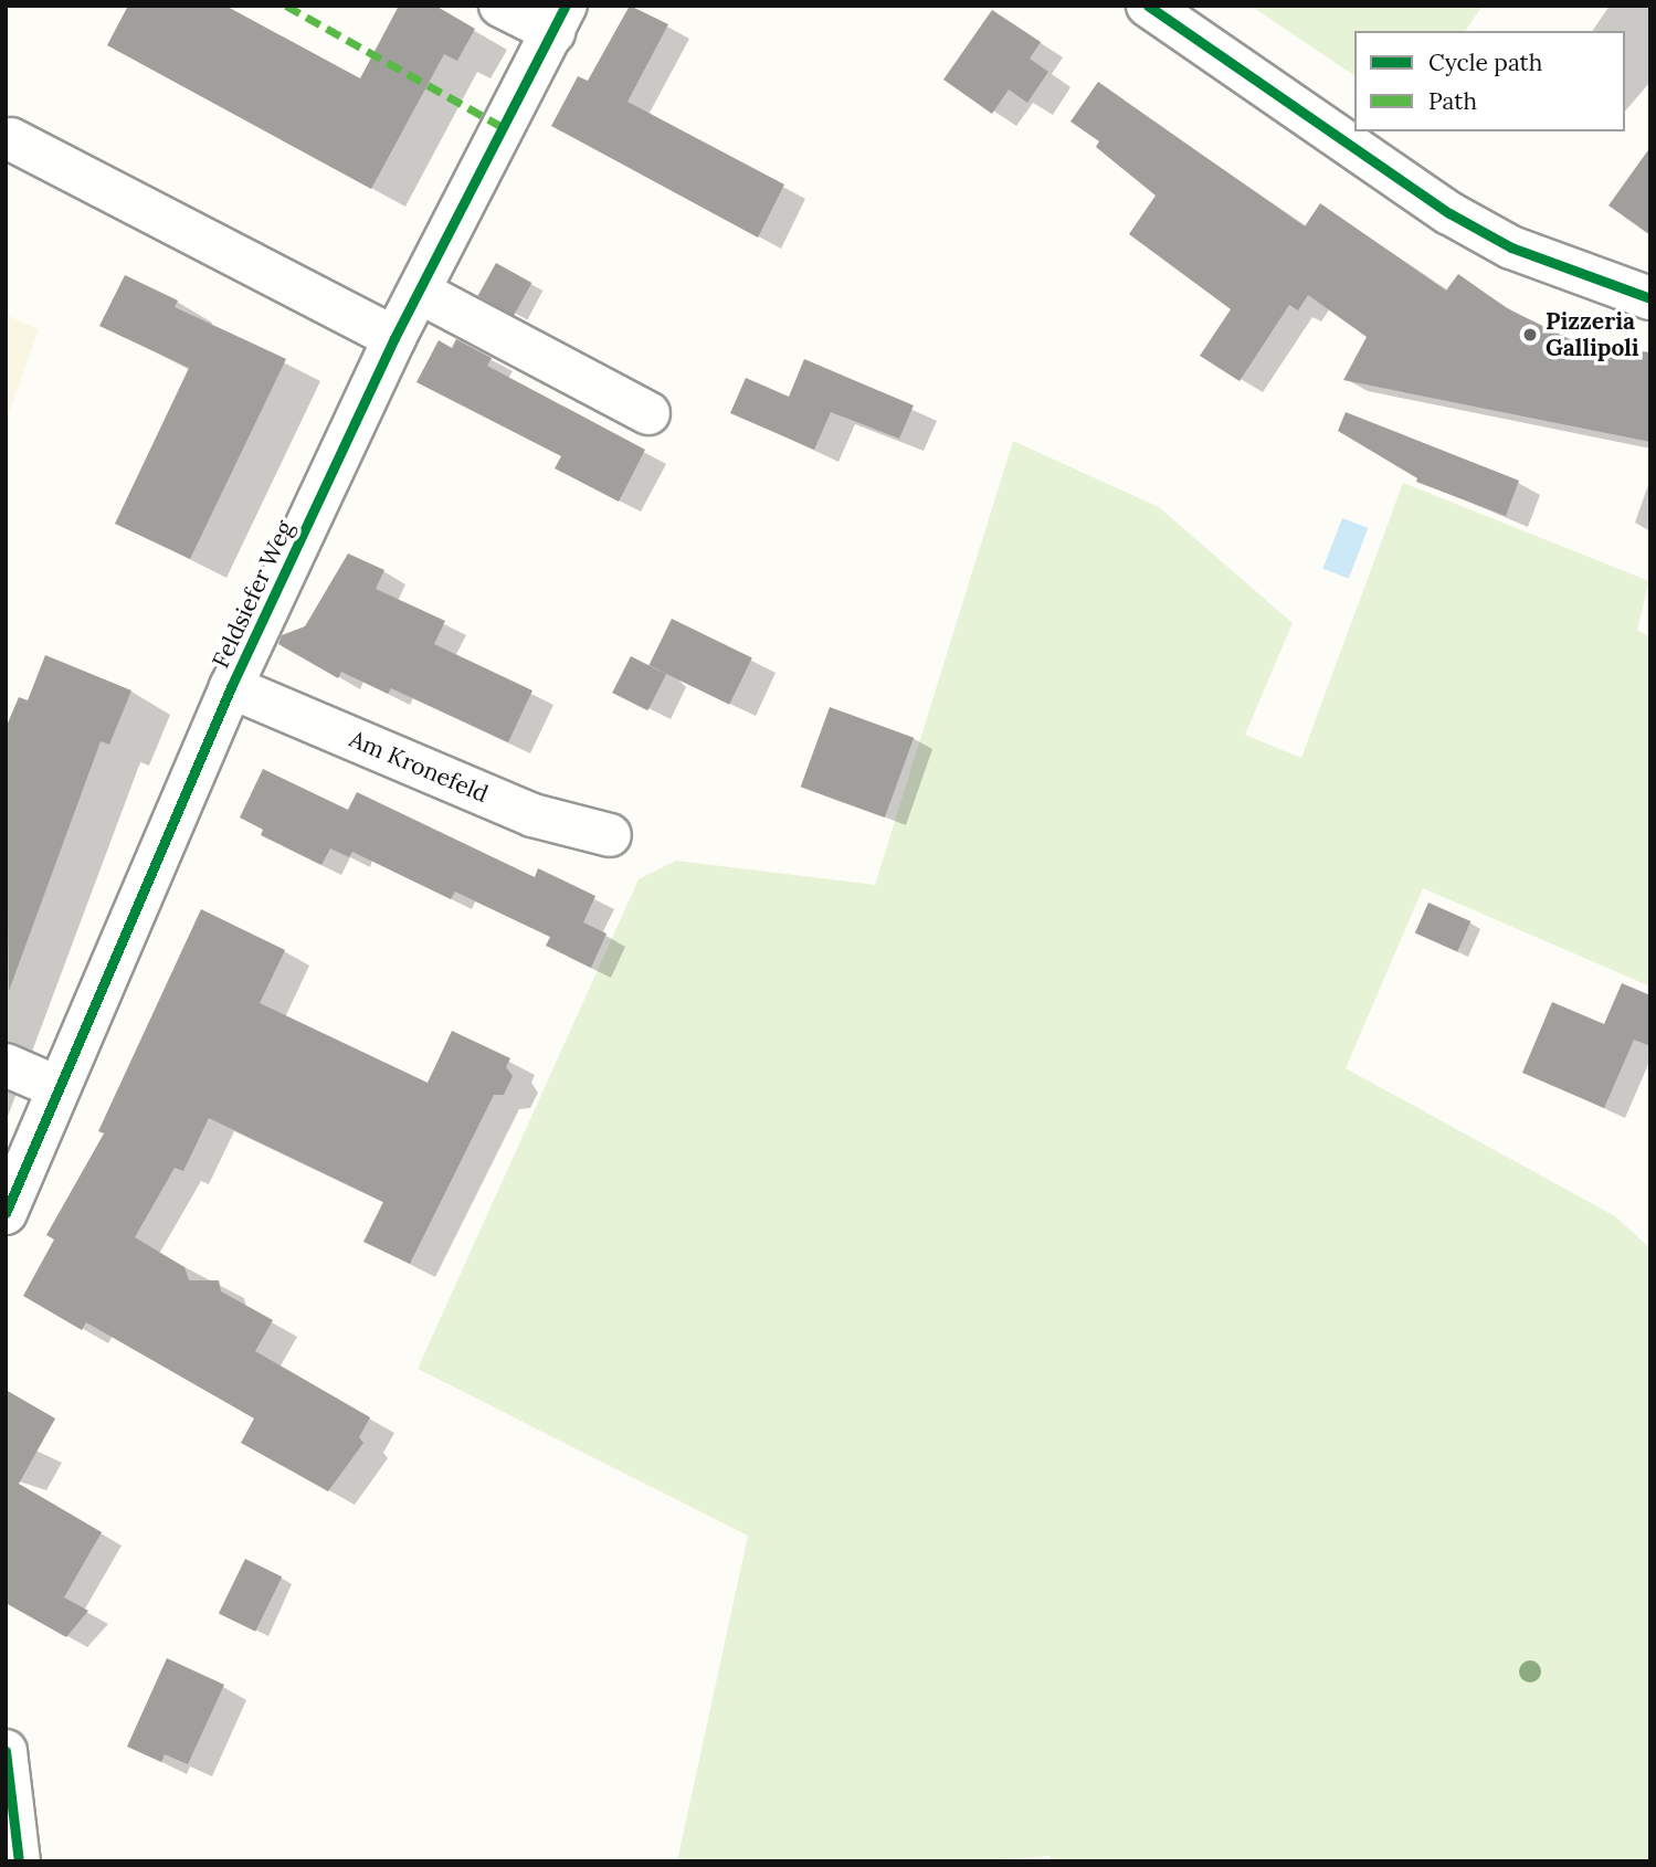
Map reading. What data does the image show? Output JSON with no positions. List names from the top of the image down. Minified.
{"streets":{"street":["Feldsiefer Weg","Am Kronefeld"]},"crossings":[["Feldsiefer Weg","Am Kronefeld"]],"places":["Pizzeria Gallipoli"],"legend":["Cycle path","Path"]}
